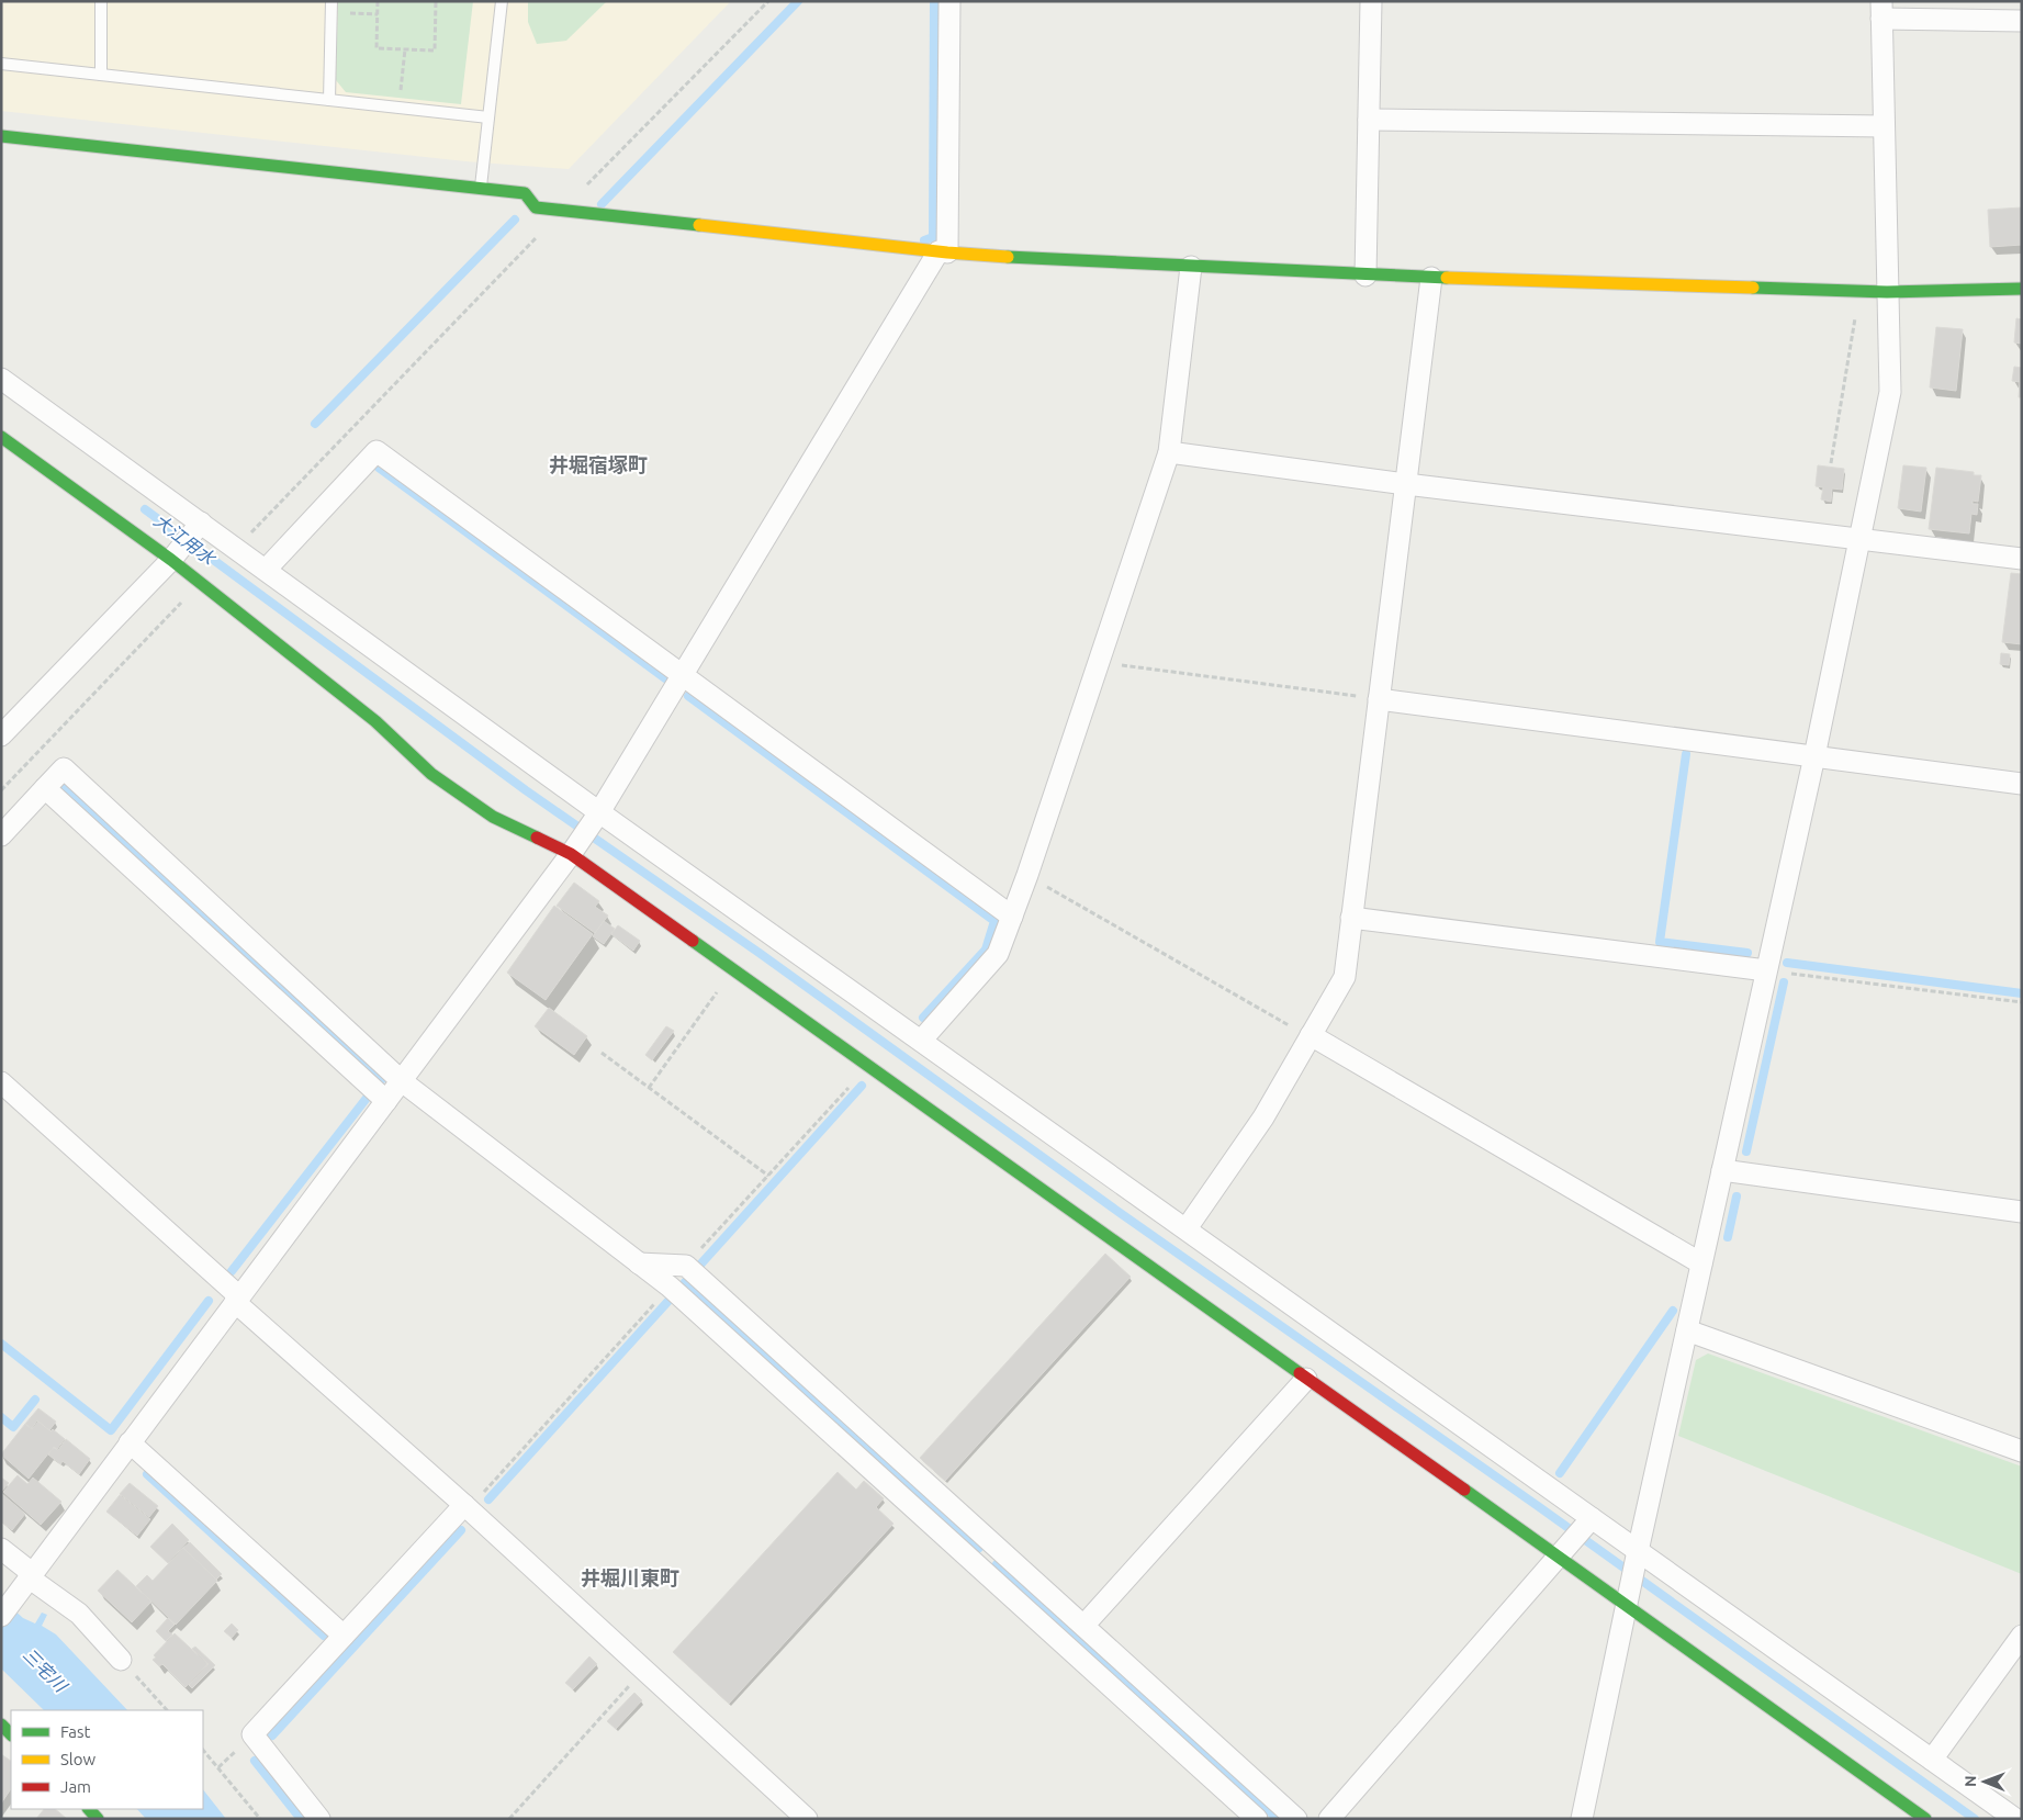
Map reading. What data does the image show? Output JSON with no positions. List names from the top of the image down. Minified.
{"districts":["井堀宿塚町","井堀川東町"],"water":["大江用水","三宅川"],"legend":["Fast","Slow","Jam"],"north":"left"}
